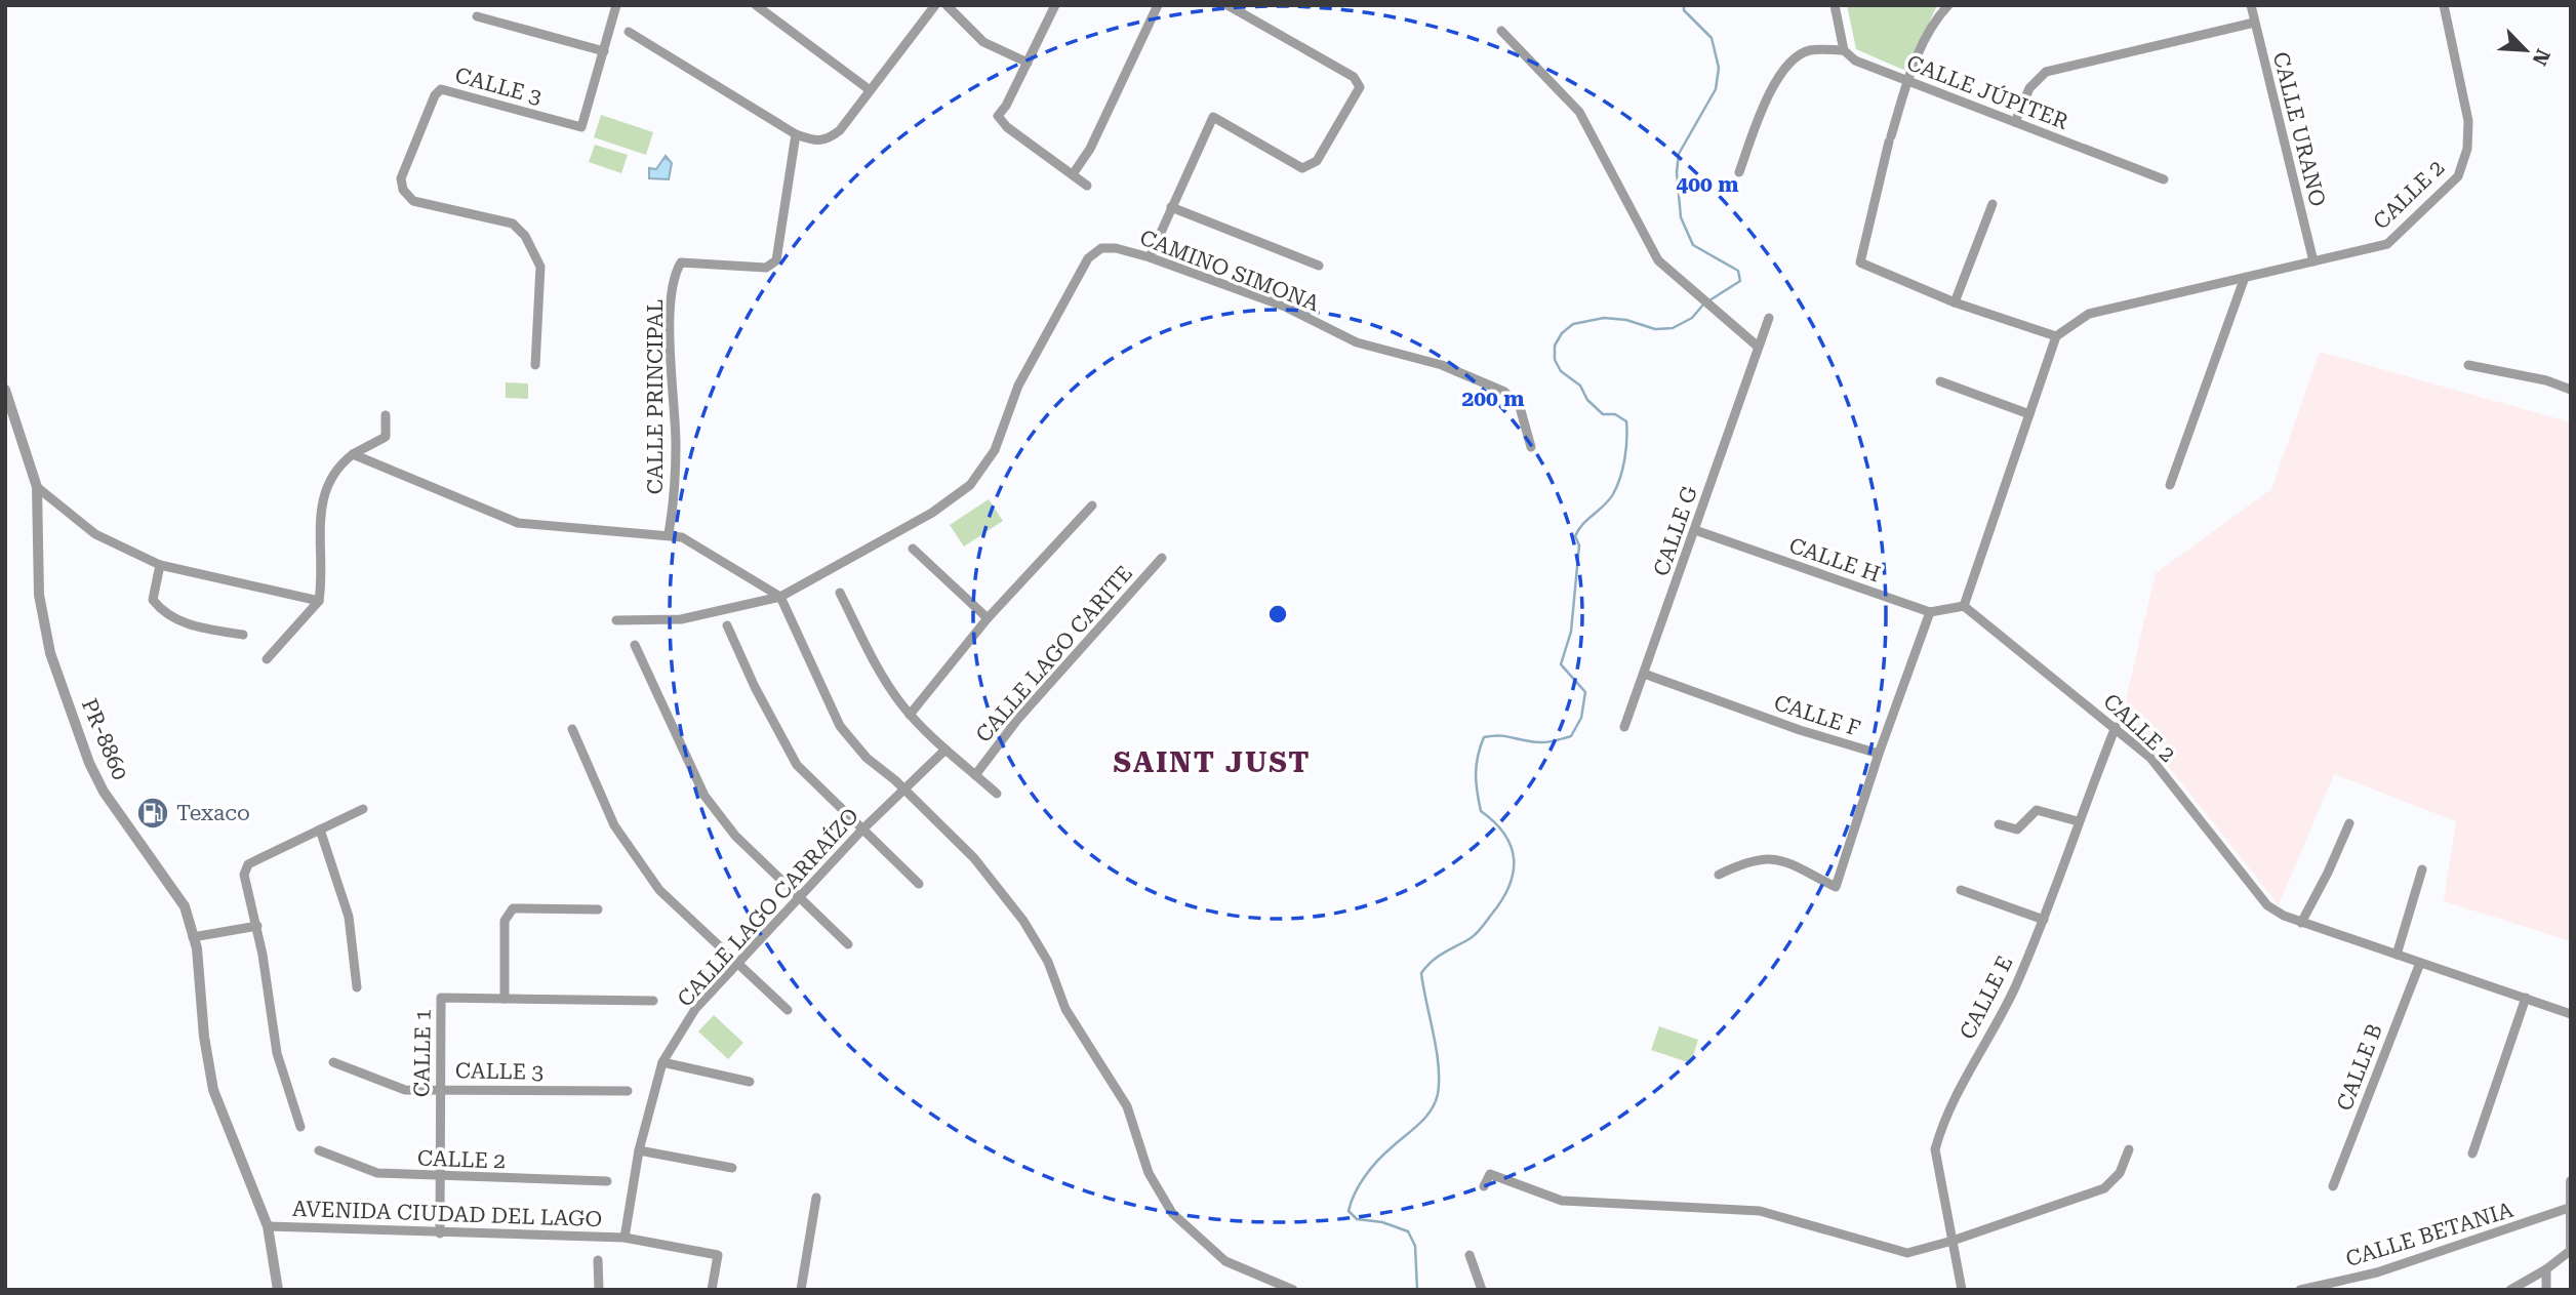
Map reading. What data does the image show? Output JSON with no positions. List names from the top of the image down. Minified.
{"streets":{"street":["CALLE 3","CALLE JÚPITER","CALLE URANO","CALLE 2","CAMINO SIMONA","CALLE PRINCIPAL","CALLE G","CALLE H","CALLE LAGO CARITE","CALLE F","PR-8860","CALLE LAGO CARRAÍZO","CALLE E","CALLE 1","CALLE B","AVENIDA CIUDAD DEL LAGO","CALLE BETANIA"]},"crossings":[["CALLE 3","CALLE 1"],["CALLE URANO","CALLE 2"],["CALLE 2","CALLE H"],["CALLE 2","CALLE E"],["CALLE 2","CALLE 1"],["CALLE 2","CALLE B"],["CALLE G","CALLE H"],["CALLE G","CALLE F"],["CALLE H","CALLE F"],["PR-8860","AVENIDA CIUDAD DEL LAGO"],["CALLE LAGO CARRAÍZO","AVENIDA CIUDAD DEL LAGO"],["CALLE 1","AVENIDA CIUDAD DEL LAGO"]],"districts":["SAINT JUST"],"places":{"fuel station":["Texaco"]},"north":"bottom right","rings":["400 m","200 m"]}
